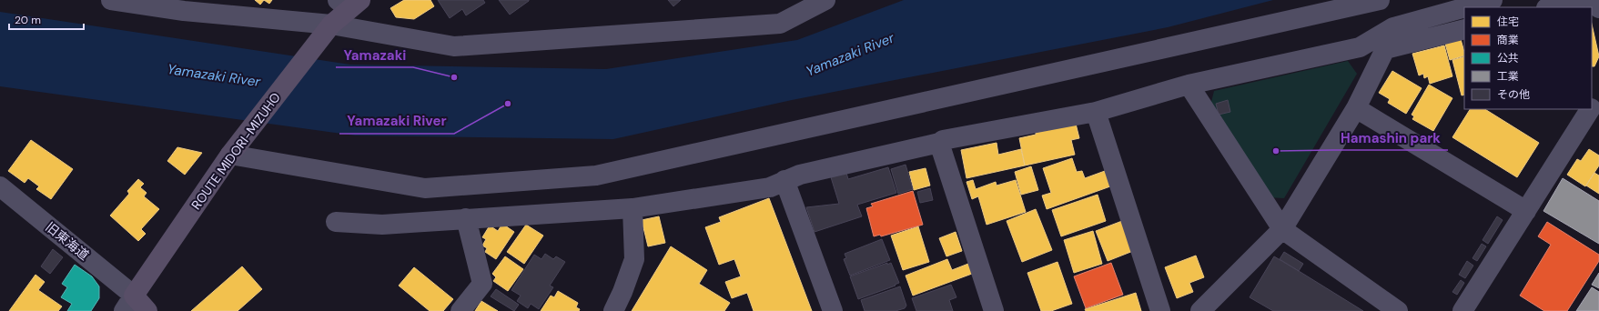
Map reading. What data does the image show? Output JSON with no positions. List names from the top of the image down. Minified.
{"streets":{"main road":["ROUTE MIDORI-MIZUHO"],"street":["旧東海道"]},"crossings":[["ROUTE MIDORI-MIZUHO","旧東海道"]],"water":["Yamazaki River"],"places":["Yamazaki","Yamazaki River","Hamashin park"],"legend":["住宅","商業","公共","工業","その他"],"scale_bar":"20 m"}
